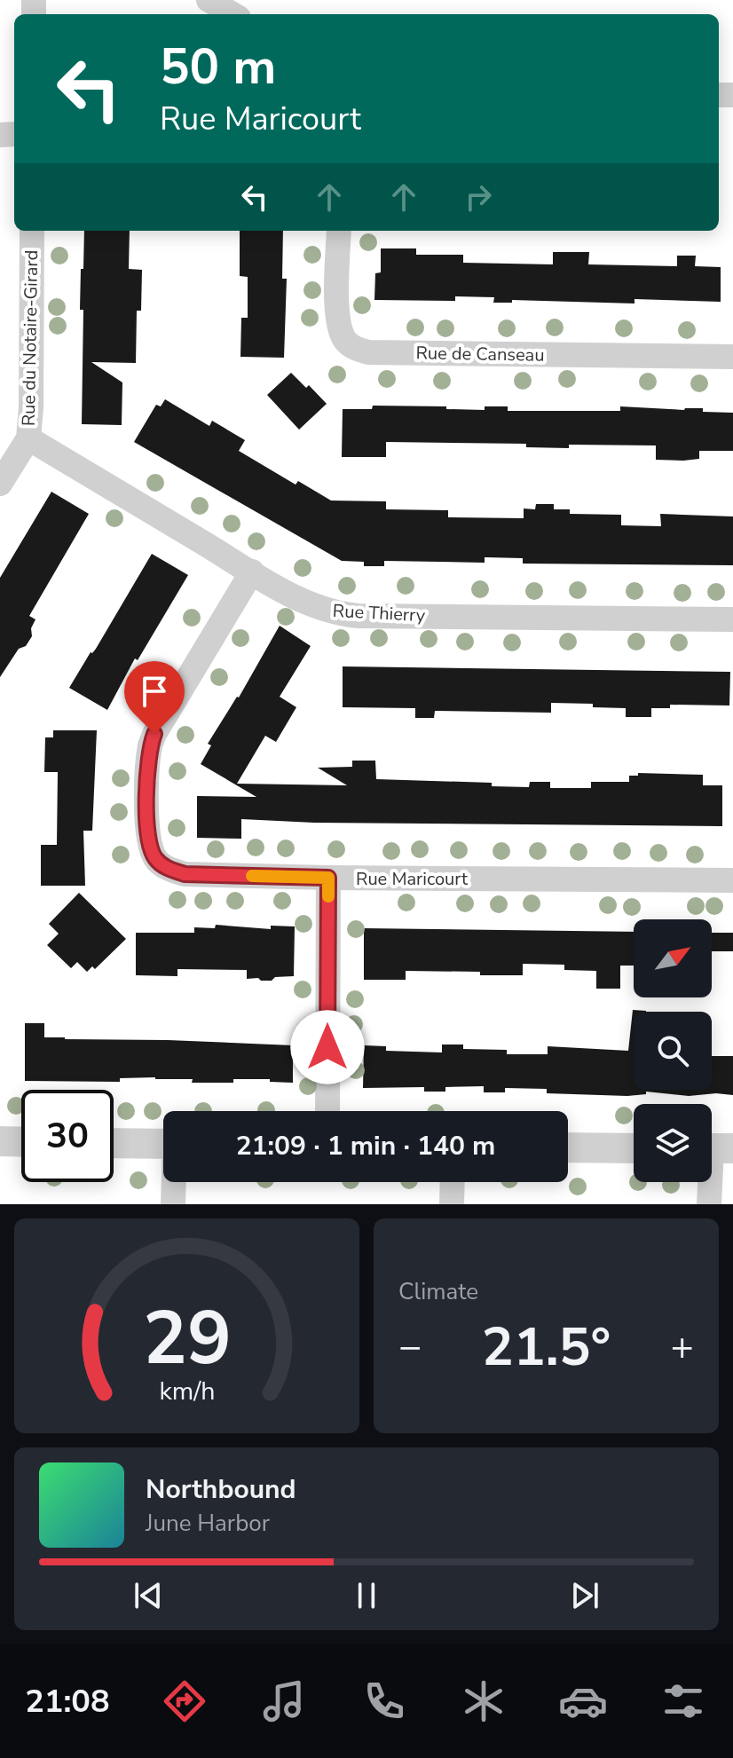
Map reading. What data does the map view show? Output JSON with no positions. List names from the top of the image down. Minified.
{"streets":{"street":["Rue du Notaire-Girard","Rue de Canseau","Rue Thierry","Rue Maricourt"]},"crossings":[["Rue du Notaire-Girard","Rue Thierry"],["Rue Thierry","Rue Maricourt"]],"north":"top right","page":{"turn":["50 m","Rue Maricourt"],"limit":"30","trip":"21:09 · 1 min · 140 m","tile":"Climate","heat":["−","21.5°","+"],"song":["Northbound","June Harbor"],"tabs":"21:08","gauge":["29","km/h"]}}
